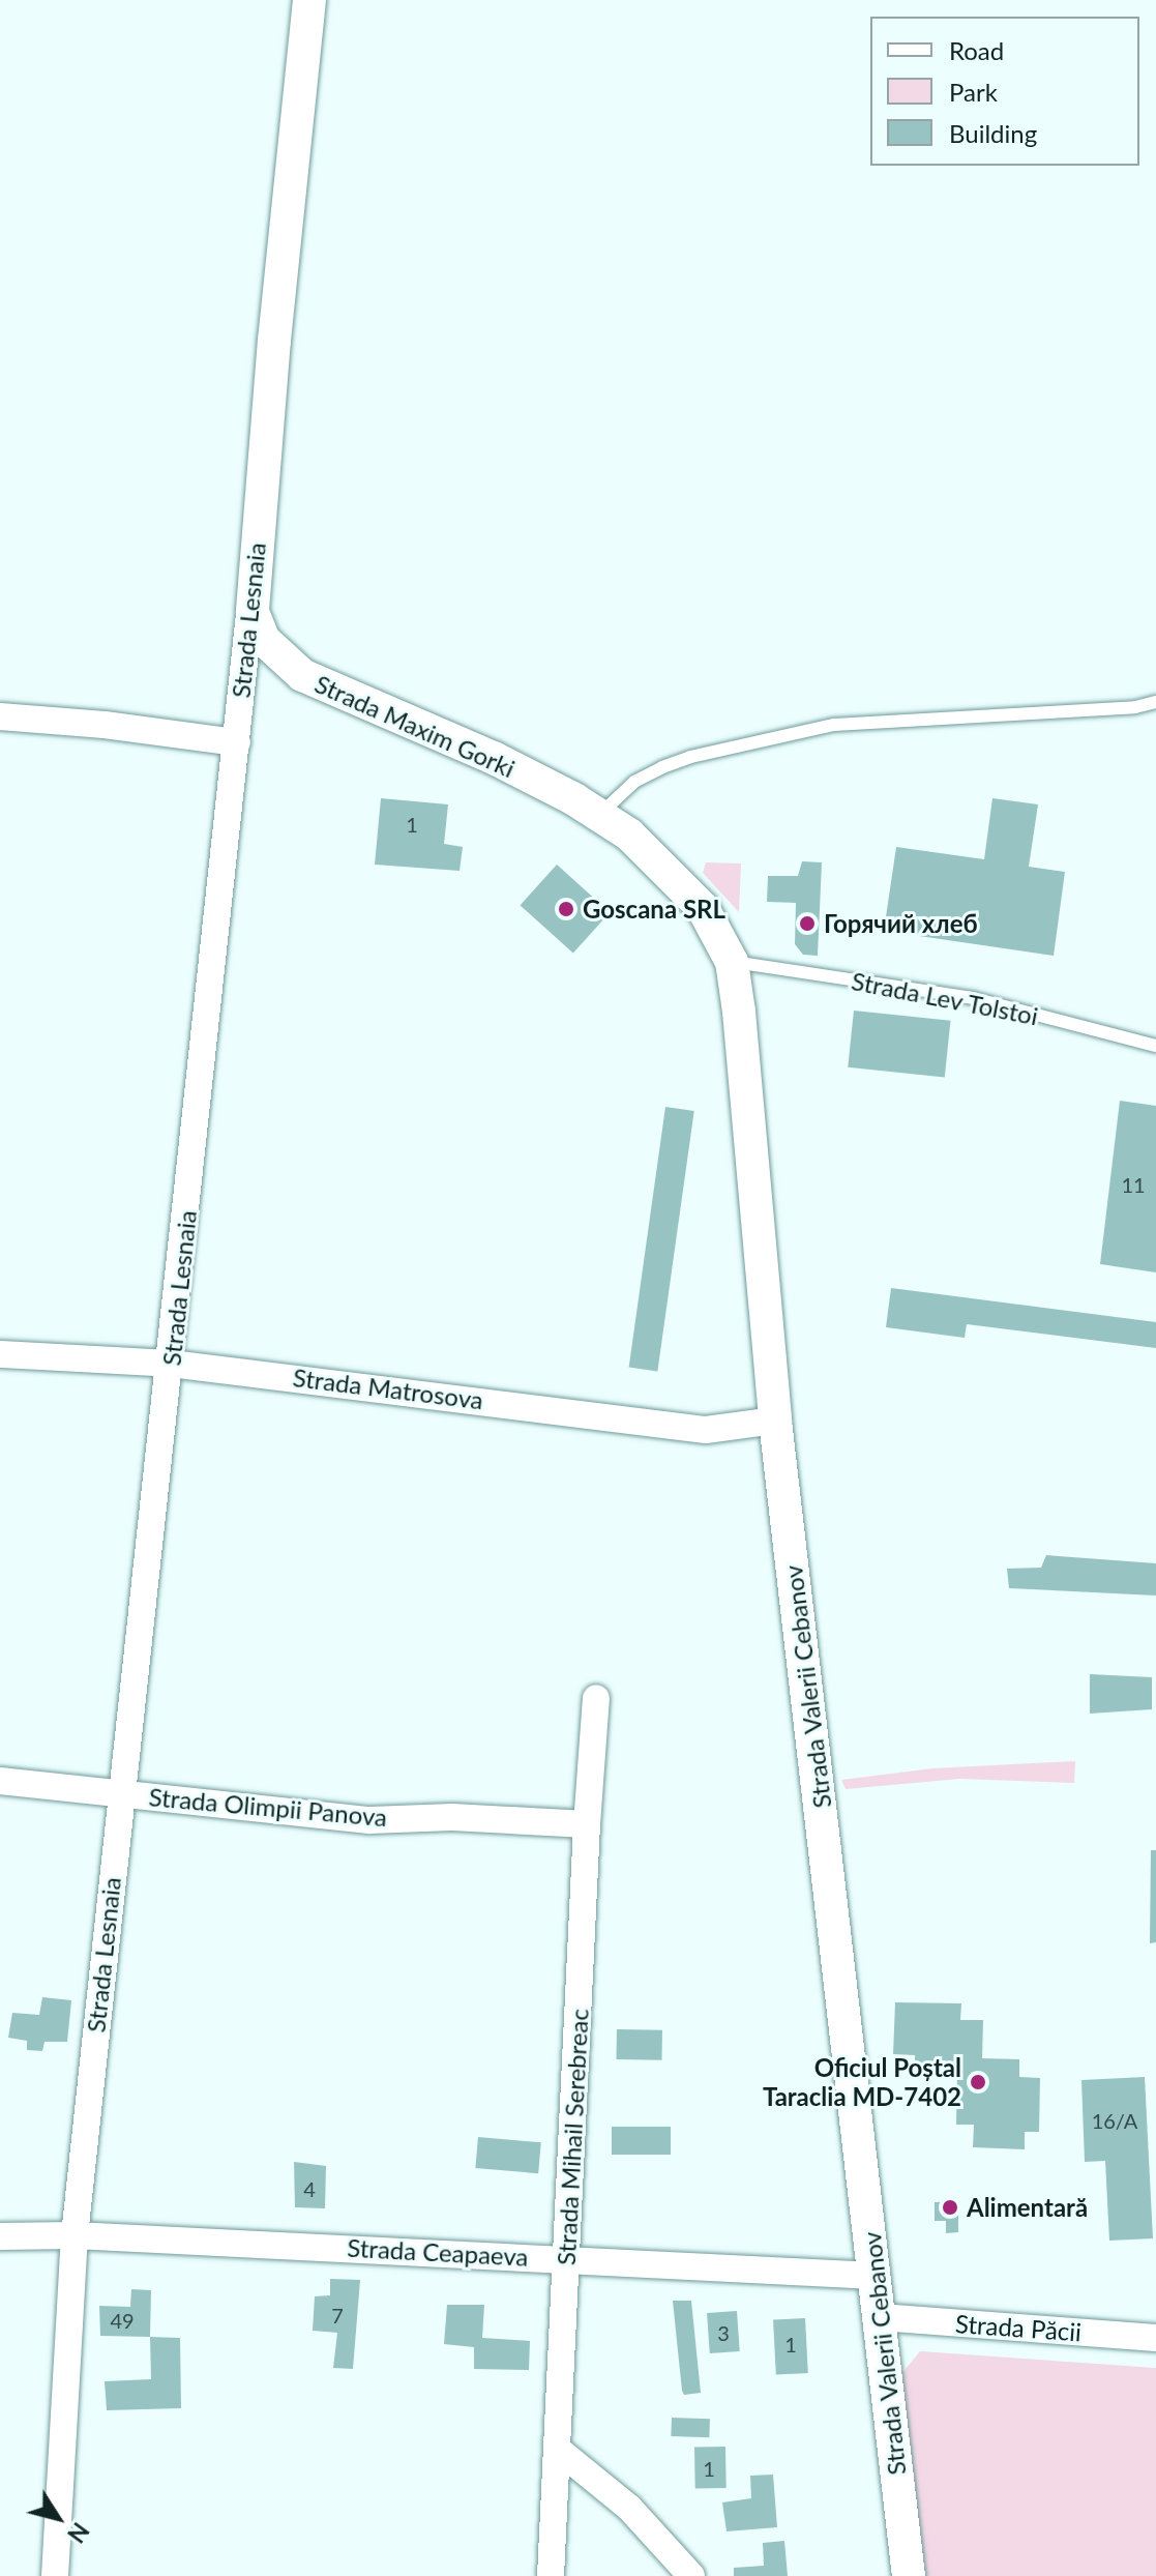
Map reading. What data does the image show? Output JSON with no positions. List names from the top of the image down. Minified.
{"streets":{"street":["Strada Lesnaia","Strada Maxim Gorki","Strada Matrosova","Strada Valerii Cebanov","Strada Olimpii Panova","Strada Mihail Serebreac","Strada Ceapaeva","Strada Păcii"],"lane":["Strada Lev Tolstoi"]},"crossings":[["Strada Lesnaia","Strada Maxim Gorki"],["Strada Lesnaia","Strada Matrosova"],["Strada Lesnaia","Strada Olimpii Panova"],["Strada Lesnaia","Strada Ceapaeva"],["Strada Maxim Gorki","Strada Valerii Cebanov"],["Strada Lev Tolstoi","Strada Valerii Cebanov"],["Strada Matrosova","Strada Valerii Cebanov"],["Strada Valerii Cebanov","Strada Ceapaeva"],["Strada Valerii Cebanov","Strada Păcii"],["Strada Olimpii Panova","Strada Mihail Serebreac"],["Strada Mihail Serebreac","Strada Ceapaeva"]],"places":["Goscana SRL","Горячий хлеб","Oficiul Poștal Taraclia MD-7402","Alimentară"],"house_numbers":["1","11","16/A","4","7","49","3","1","1"],"legend":["Road","Park","Building"],"north":"bottom right"}
